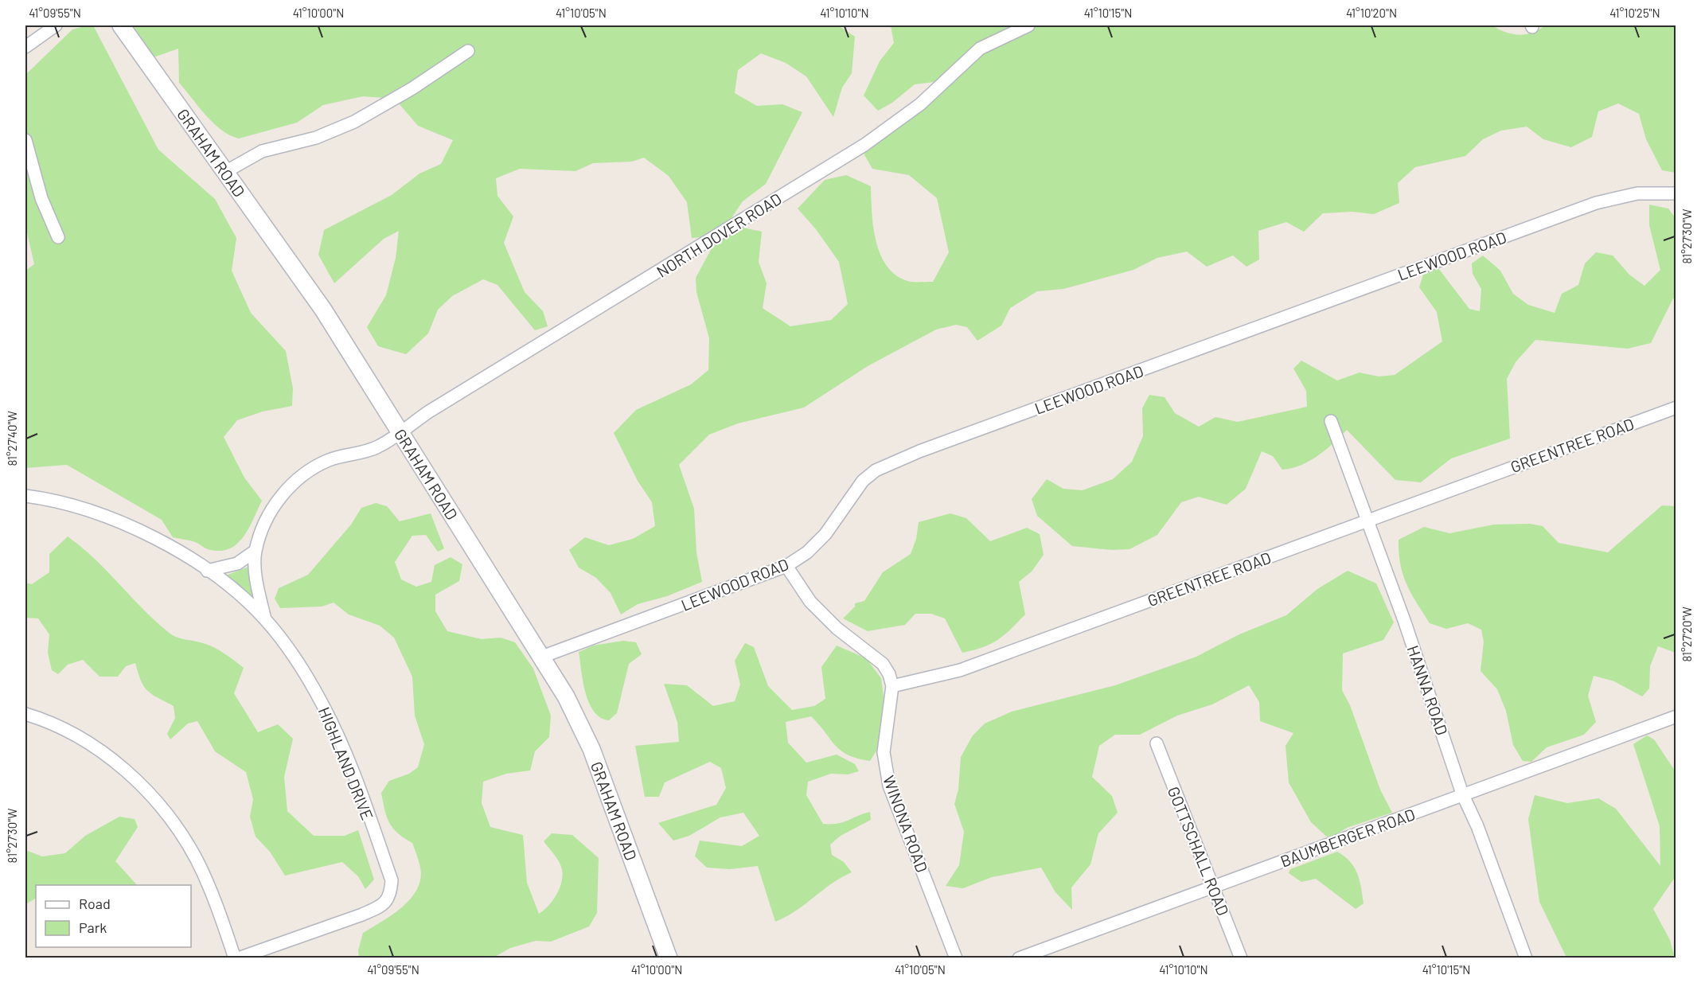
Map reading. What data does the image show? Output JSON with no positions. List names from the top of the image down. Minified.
{"streets":{"main road":["GRAHAM ROAD"],"street":["NORTH DOVER ROAD","LEEWOOD ROAD","GREENTREE ROAD","HANNA ROAD","HIGHLAND DRIVE","WINONA ROAD","BAUMBERGER ROAD","GOTTSCHALL ROAD"]},"crossings":[["GRAHAM ROAD","NORTH DOVER ROAD"],["GRAHAM ROAD","LEEWOOD ROAD"],["GREENTREE ROAD","HANNA ROAD"],["GREENTREE ROAD","WINONA ROAD"],["HANNA ROAD","BAUMBERGER ROAD"],["BAUMBERGER ROAD","GOTTSCHALL ROAD"]],"legend":["Road","Park"],"coordinates":["41°09'55\"N","41°10'00\"N","41°10'05\"N","41°10'10\"N","41°10'15\"N","41°10'20\"N","41°10'25\"N","81°27'30\"W","81°27'40\"W","81°27'20\"W"]}
